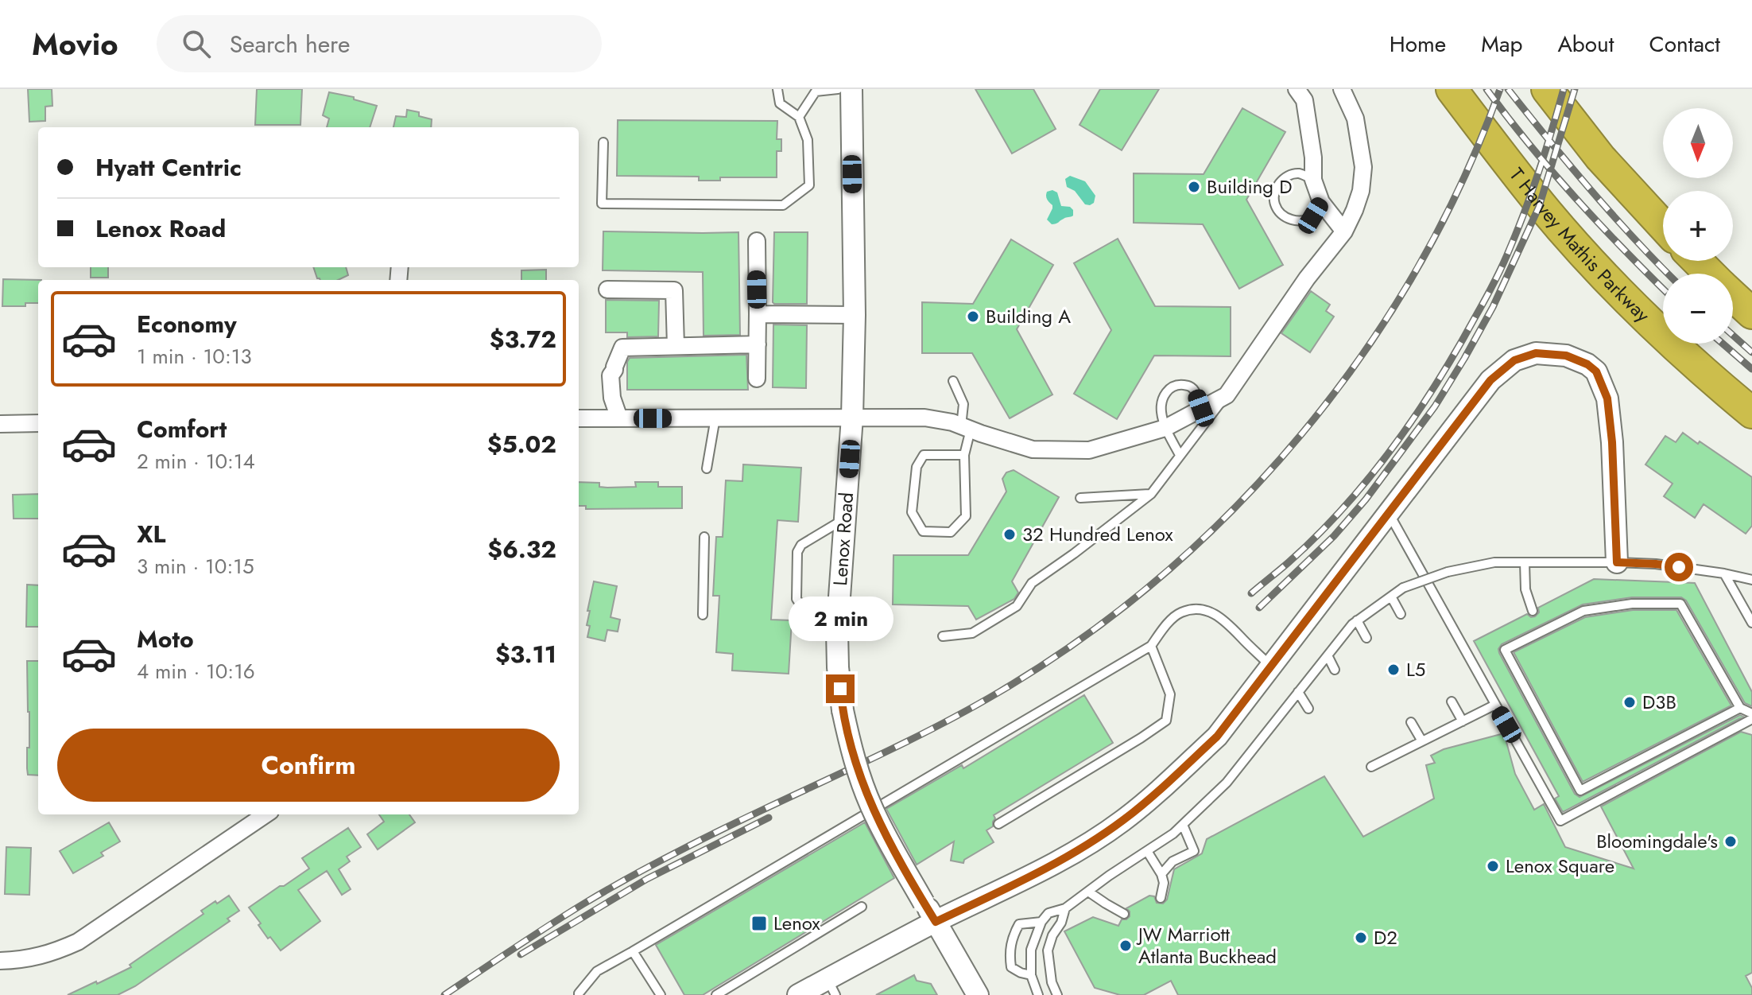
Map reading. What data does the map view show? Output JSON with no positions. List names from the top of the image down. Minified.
{"streets":{"highway":["T Harvey Mathis Parkway"],"street":["Lenox Road"]},"places":{"other":["Building D","Building A","32 Hundred Lenox","L5","D3B","Bloomingdale's","Lenox Square","D2","JW Marriott Atlanta Buckhead"],"transit":["Lenox"]},"north":"bottom","page":{"header":"Movio","search":"Search here","nav":["Home","Map","About","Contact"],"map_buttons":["+","−"],"banner":["Hyatt Centric","Lenox Road"],"list":[{"name":"Economy","note":"1 min · 10:13","value":"$3.72"},{"name":"Comfort","note":"2 min · 10:14","value":"$5.02"},{"name":"XL","note":"3 min · 10:15","value":"$6.32"},{"name":"Moto","note":"4 min · 10:16","value":"$3.11"}],"bubble":"2 min","buttons":"Confirm"}}
